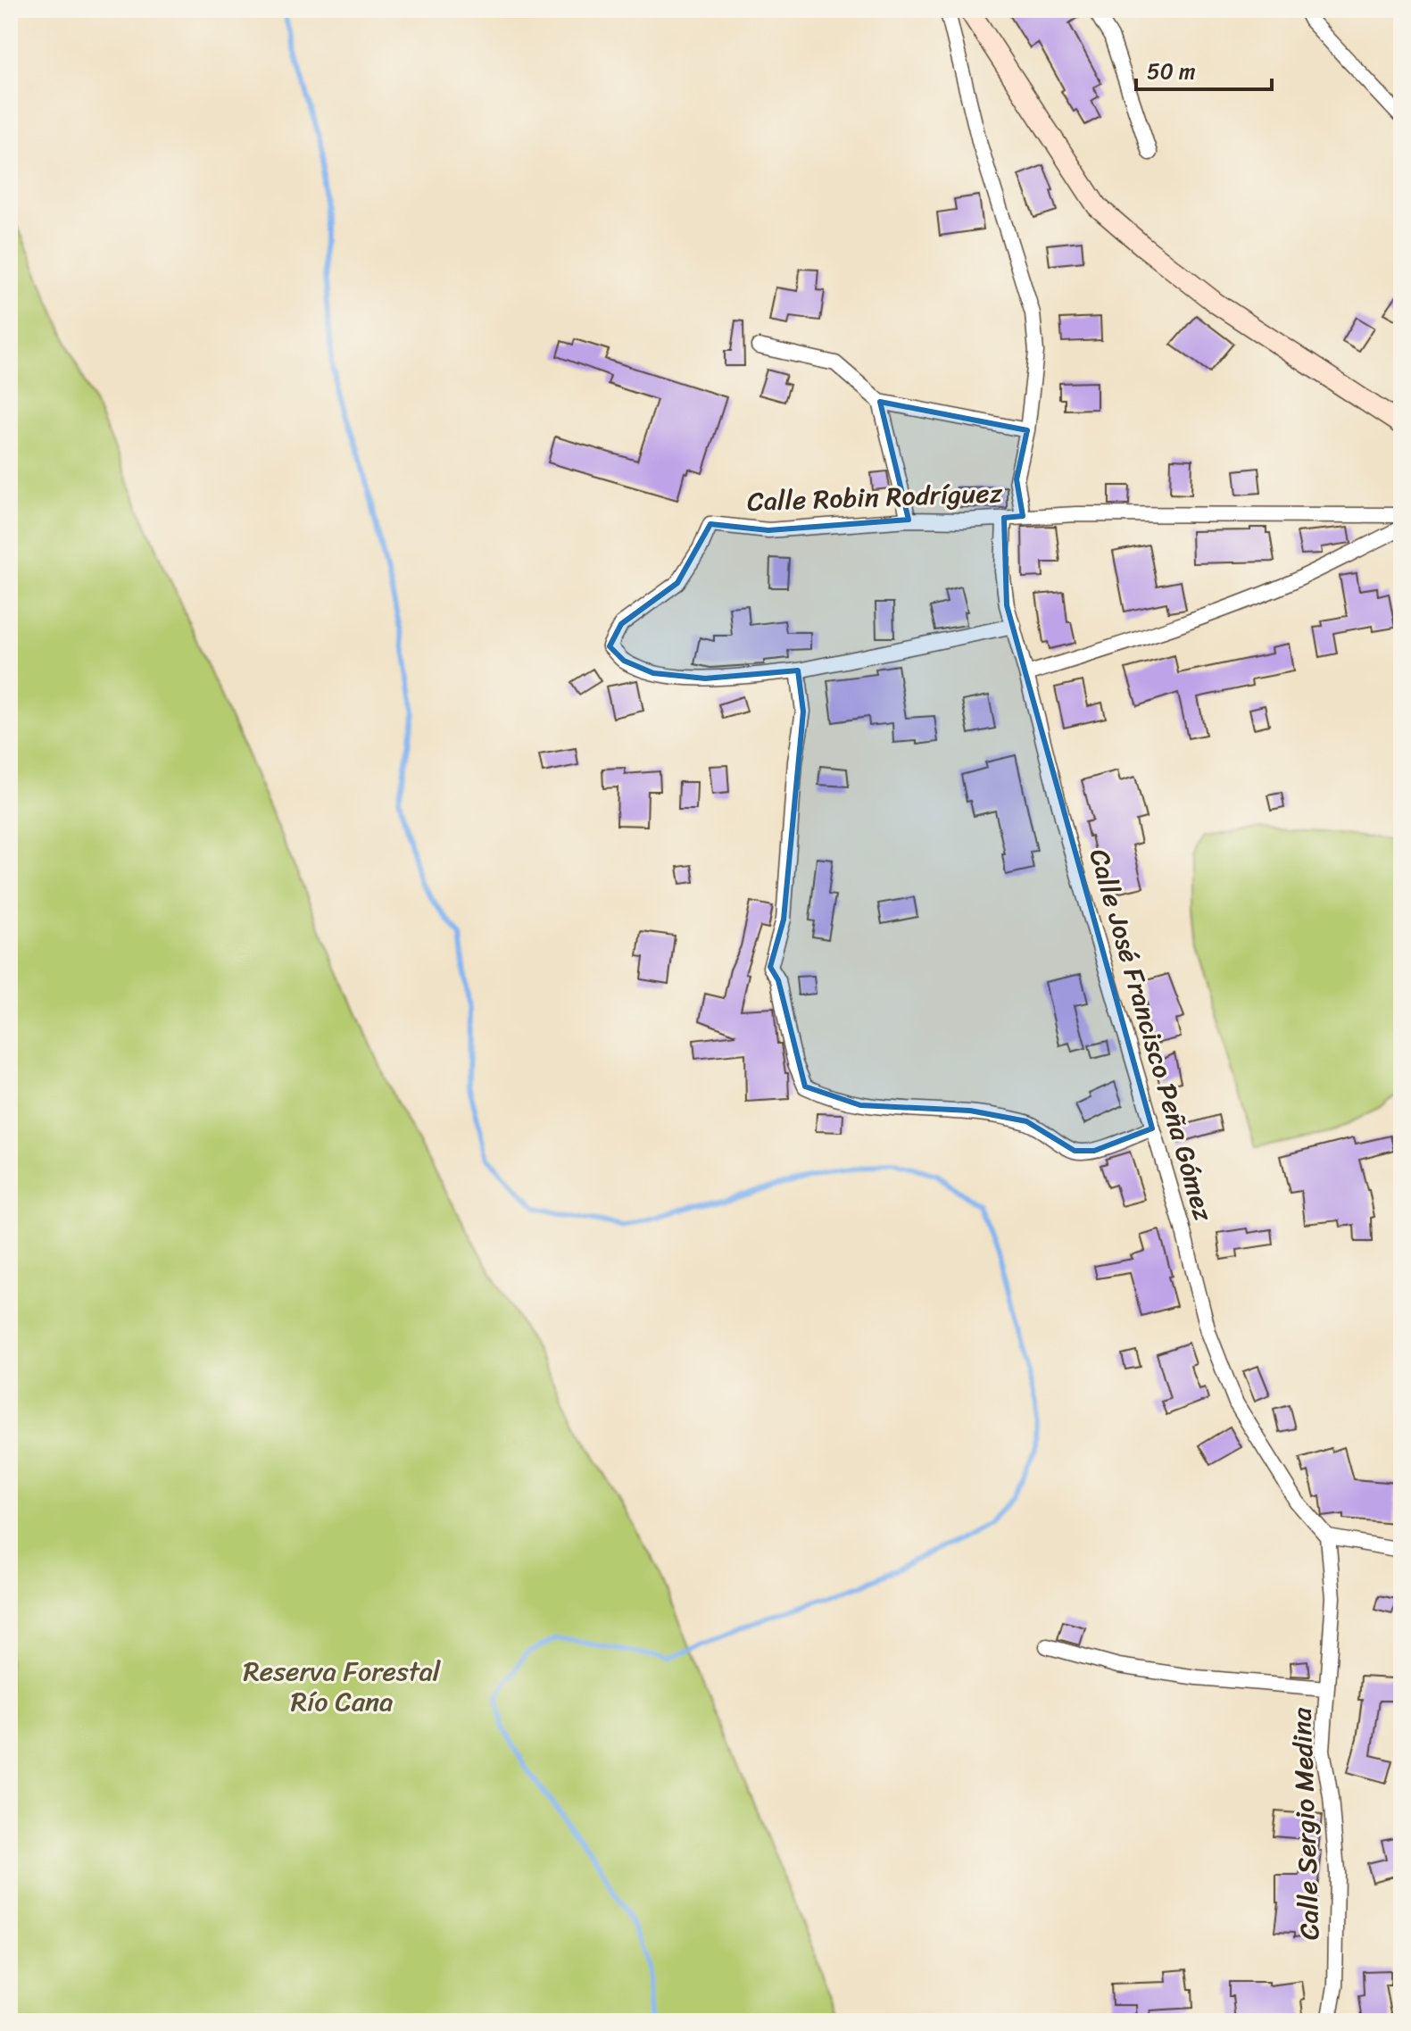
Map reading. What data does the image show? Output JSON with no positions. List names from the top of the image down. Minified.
{"streets":{"street":["Calle Robin Rodríguez","Calle José Francisco Peña Gómez","Calle Sergio Medina"]},"crossings":[["Calle Robin Rodríguez","Calle José Francisco Peña Gómez"],["Calle José Francisco Peña Gómez","Calle Sergio Medina"]],"parks":["Reserva Forestal Río Cana"],"scale_bar":"50 m"}
